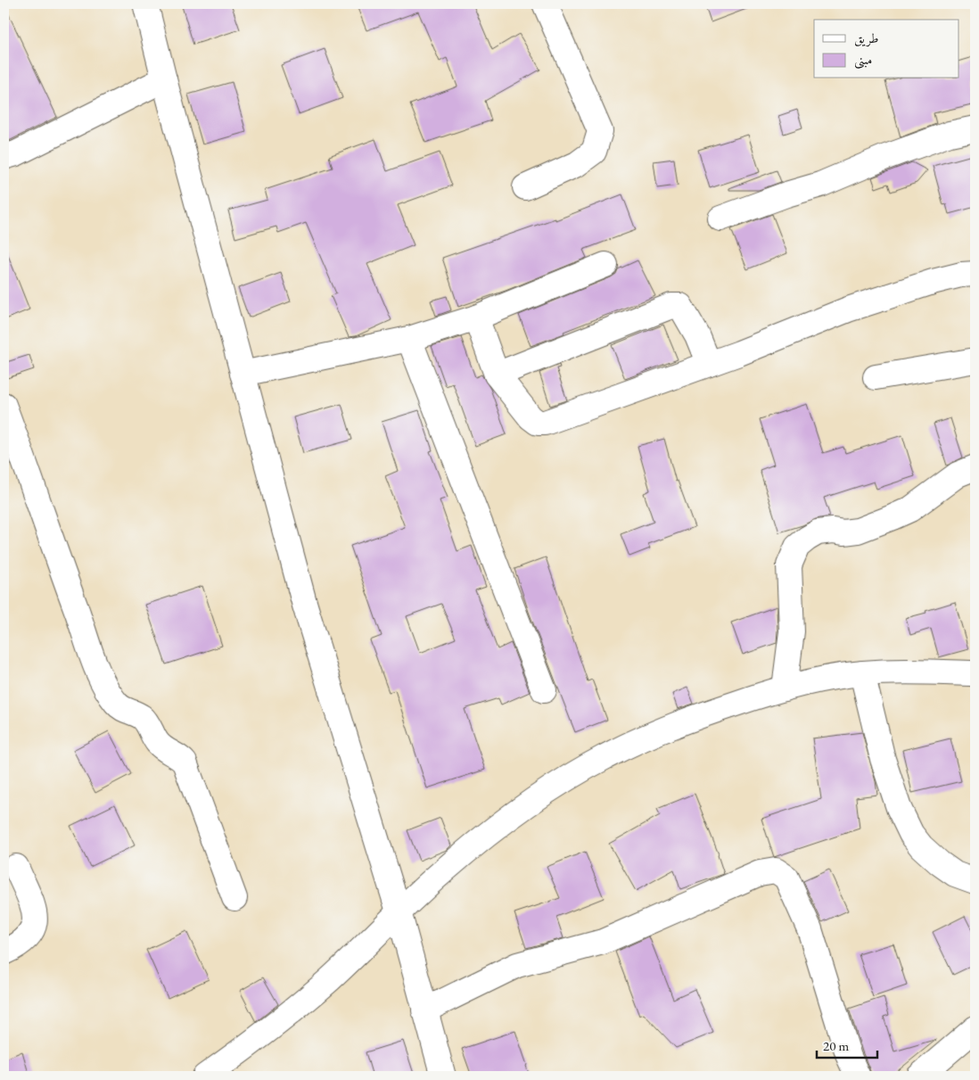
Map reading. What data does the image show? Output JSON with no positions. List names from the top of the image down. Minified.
{"legend":["طريق","مبنى"],"scale_bar":"20 m"}
